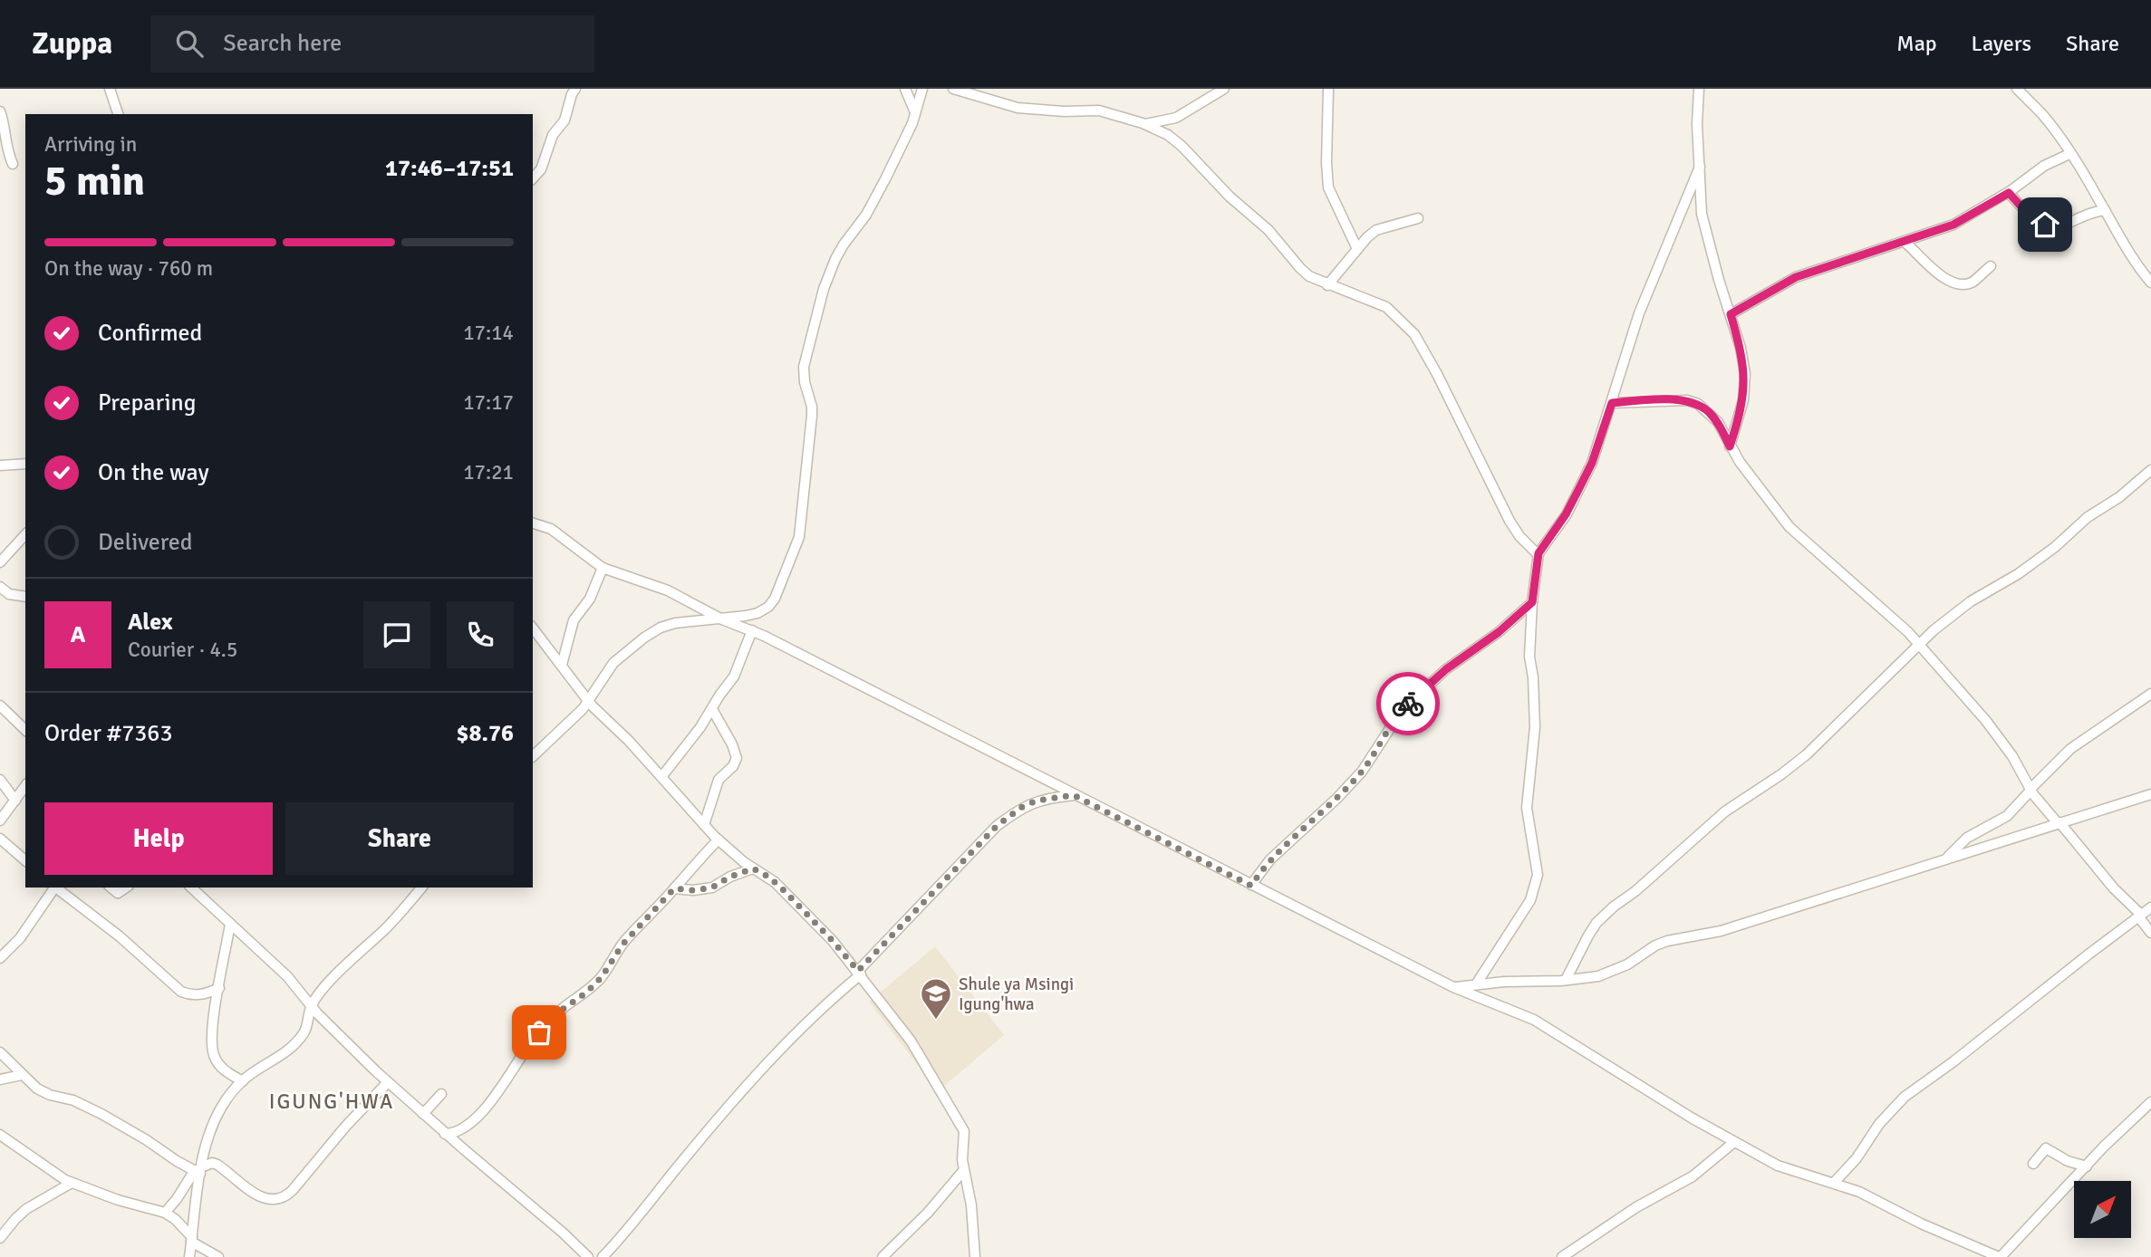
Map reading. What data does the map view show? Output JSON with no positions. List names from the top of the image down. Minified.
{"districts":["IGUNG'HWA"],"places":{"school or university":["Shule ya Msingi Igung'hwa"]},"north":"top right","page":{"header":"Zuppa","search":"Search here","nav":["Map","Layers","Share"],"heading":["5 min","Arriving in","17:46–17:51"],"panel":["Alex","Courier · 4.5","Order #7363","$8.76"],"bar":"On the way · 760 m","list":[["Confirmed","17:14"],["Preparing","17:17"],["On the way","17:21"],"Delivered"],"round":"A","buttons":["Help","Share"]}}
